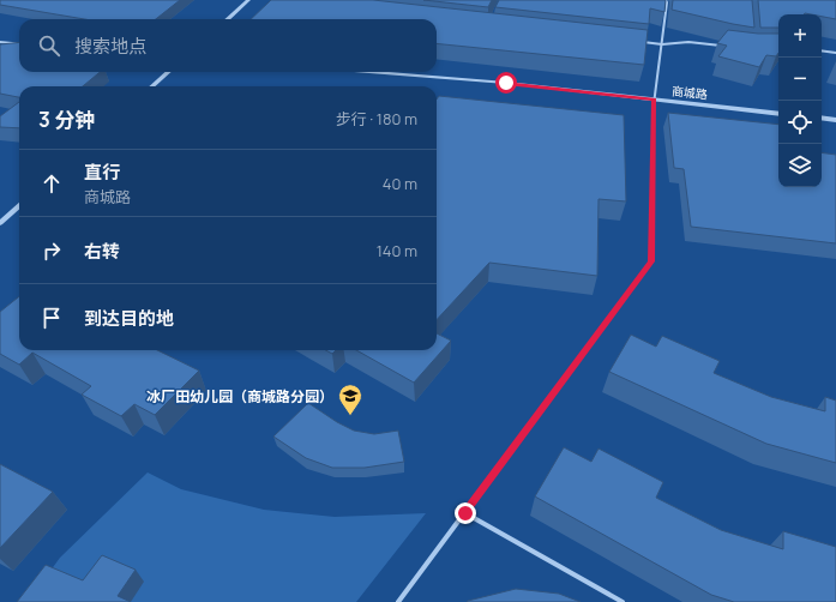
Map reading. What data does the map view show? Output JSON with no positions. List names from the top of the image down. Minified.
{"streets":{"street":["商城路"]},"places":{"school or university":["冰厂田幼儿园（商城路分园）"]},"page":{"map_buttons":["+","−"],"search":"搜索地点","heading":["3 分钟","步行 · 180 m"],"list":[["直行","商城路","40 m"],["右转","140 m"],"到达目的地"]}}
